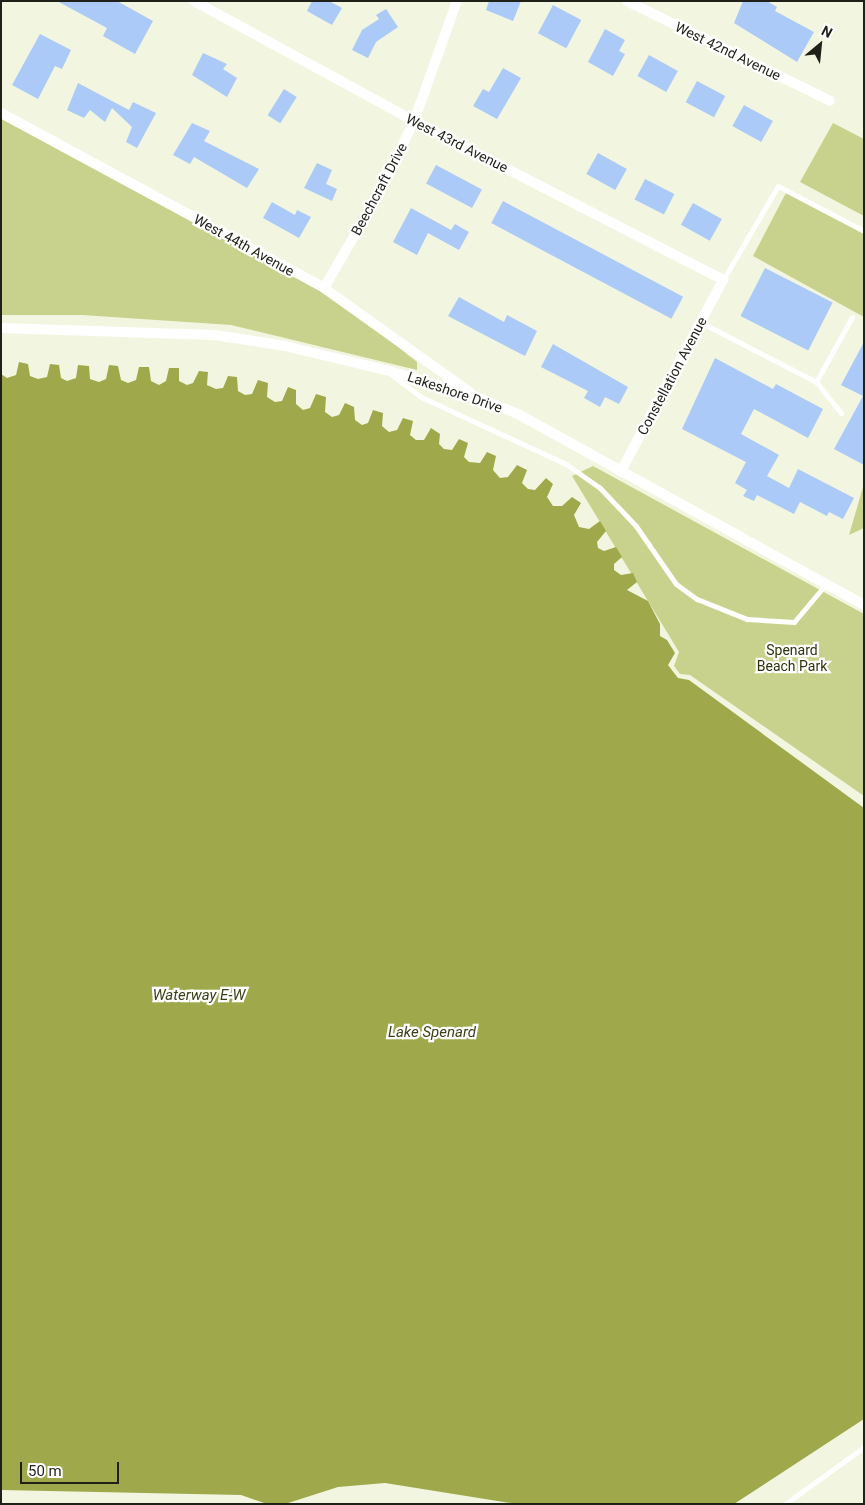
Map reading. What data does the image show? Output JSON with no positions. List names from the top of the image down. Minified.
{"streets":{"street":["West 42nd Avenue","West 43rd Avenue","Beechcraft Drive","West 44th Avenue","Constellation Avenue","Lakeshore Drive"]},"crossings":[["West 43rd Avenue","Beechcraft Drive"],["West 43rd Avenue","Constellation Avenue"],["Beechcraft Drive","West 44th Avenue"],["West 44th Avenue","Lakeshore Drive"],["Constellation Avenue","Lakeshore Drive"]],"water":["Waterway E-W","Lake Spenard"],"parks":["Spenard Beach Park"],"scale_bar":"50 m","north":"top right"}
